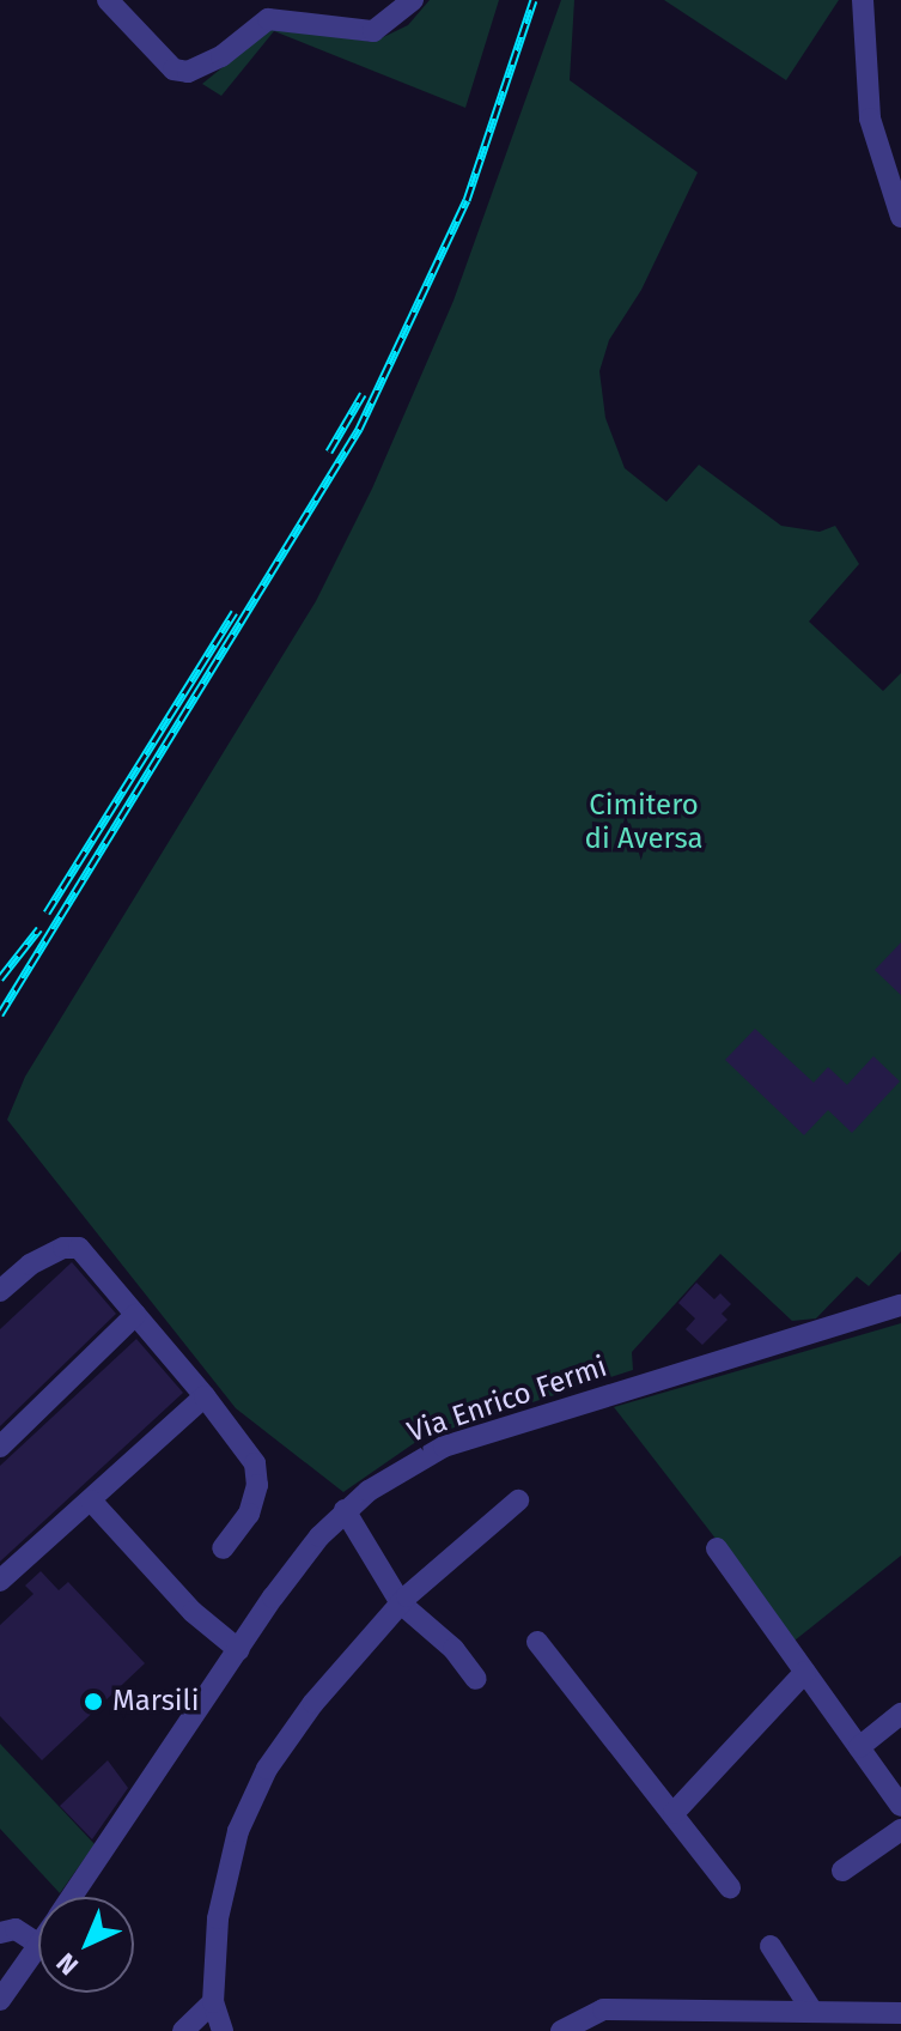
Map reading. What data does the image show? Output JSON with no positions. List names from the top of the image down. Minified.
{"streets":{"street":["Via Enrico Fermi"]},"parks":["Cimitero di Aversa"],"places":["Marsili"],"north":"bottom left"}
